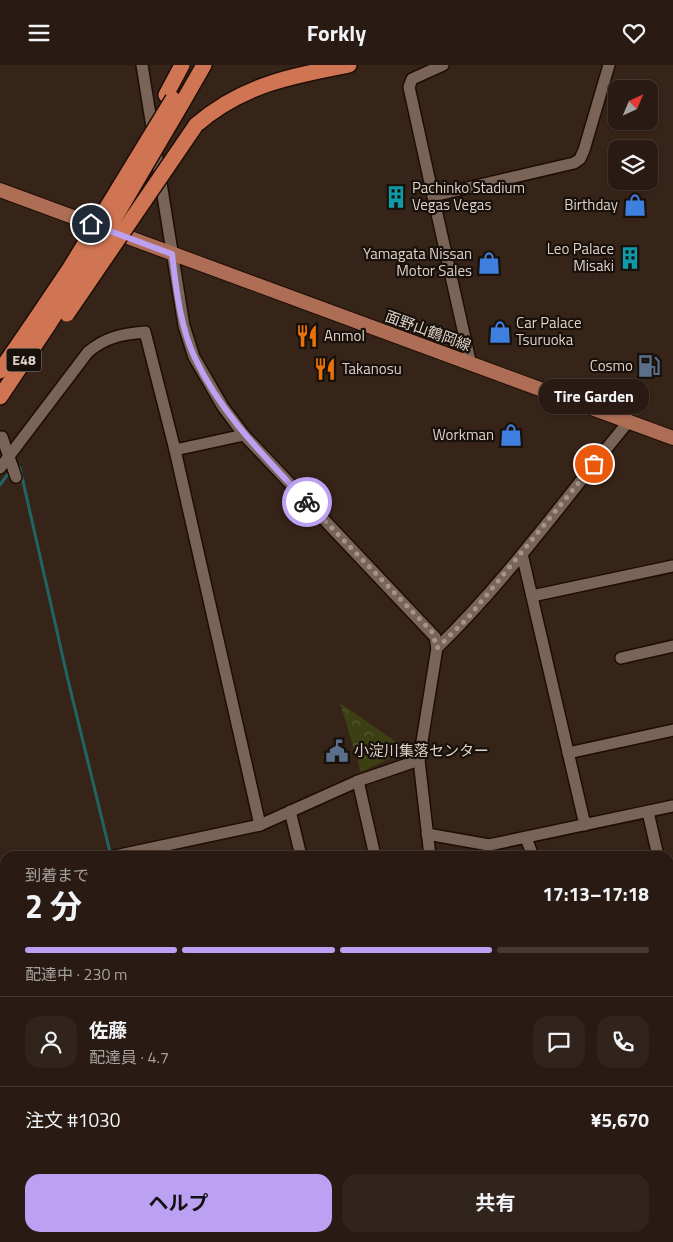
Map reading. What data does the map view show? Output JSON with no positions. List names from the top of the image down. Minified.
{"streets":{"highway":["E48"],"main road":["面野山鶴岡線"]},"places":{"building":["Pachinko Stadium Vegas Vegas","Leo Palace Misaki"],"shop":["Birthday","Yamagata Nissan Motor Sales","Car Palace Tsuruoka","Workman"],"restaurant":["Anmol","Takanosu"],"fuel station":["Cosmo"],"other":["Tire Garden"],"public building":["小淀川集落センター"]},"north":"top right","page":{"header":"Forkly","bubble":"Tire Garden","heading":["2 分","到着まで","17:13–17:18"],"panel":["佐藤","配達員 · 4.7","注文 #1030","¥5,670"],"bar":"配達中 · 230 m","buttons":["ヘルプ","共有"]}}
